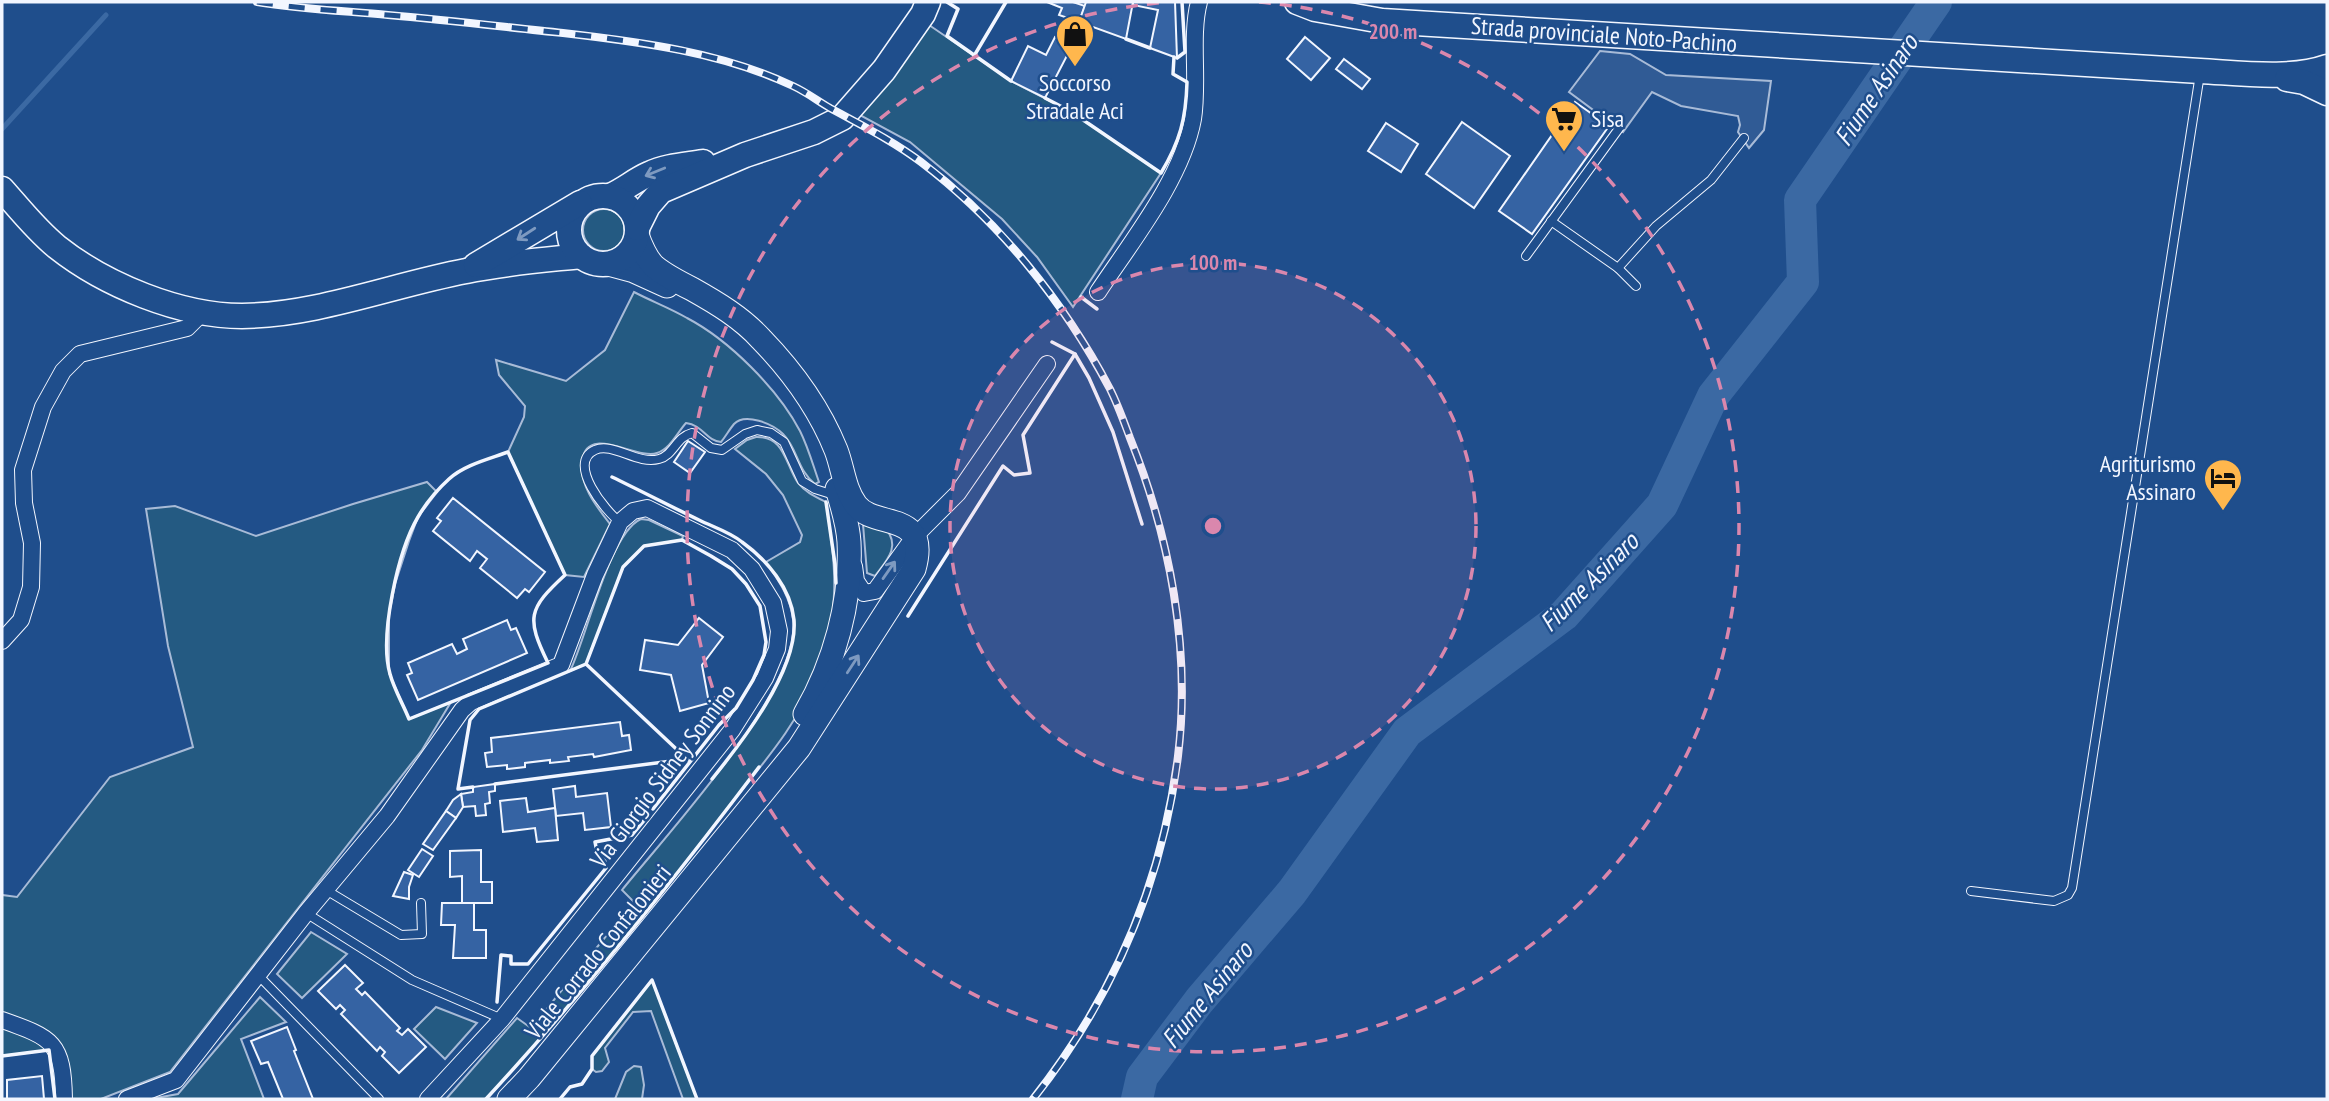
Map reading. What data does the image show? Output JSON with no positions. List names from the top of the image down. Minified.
{"streets":{"main road":["Strada provinciale Noto-Pachino","Viale Corrado Confalonieri"],"street":["Via Giorgio Sidney Sonnino"]},"water":["Fiume Asinaro"],"places":{"shop":["Soccorso Stradale Aci"],"supermarket":["Sisa"],"hotel":["Agriturismo Assinaro"]},"rings":["200 m","100 m"]}
